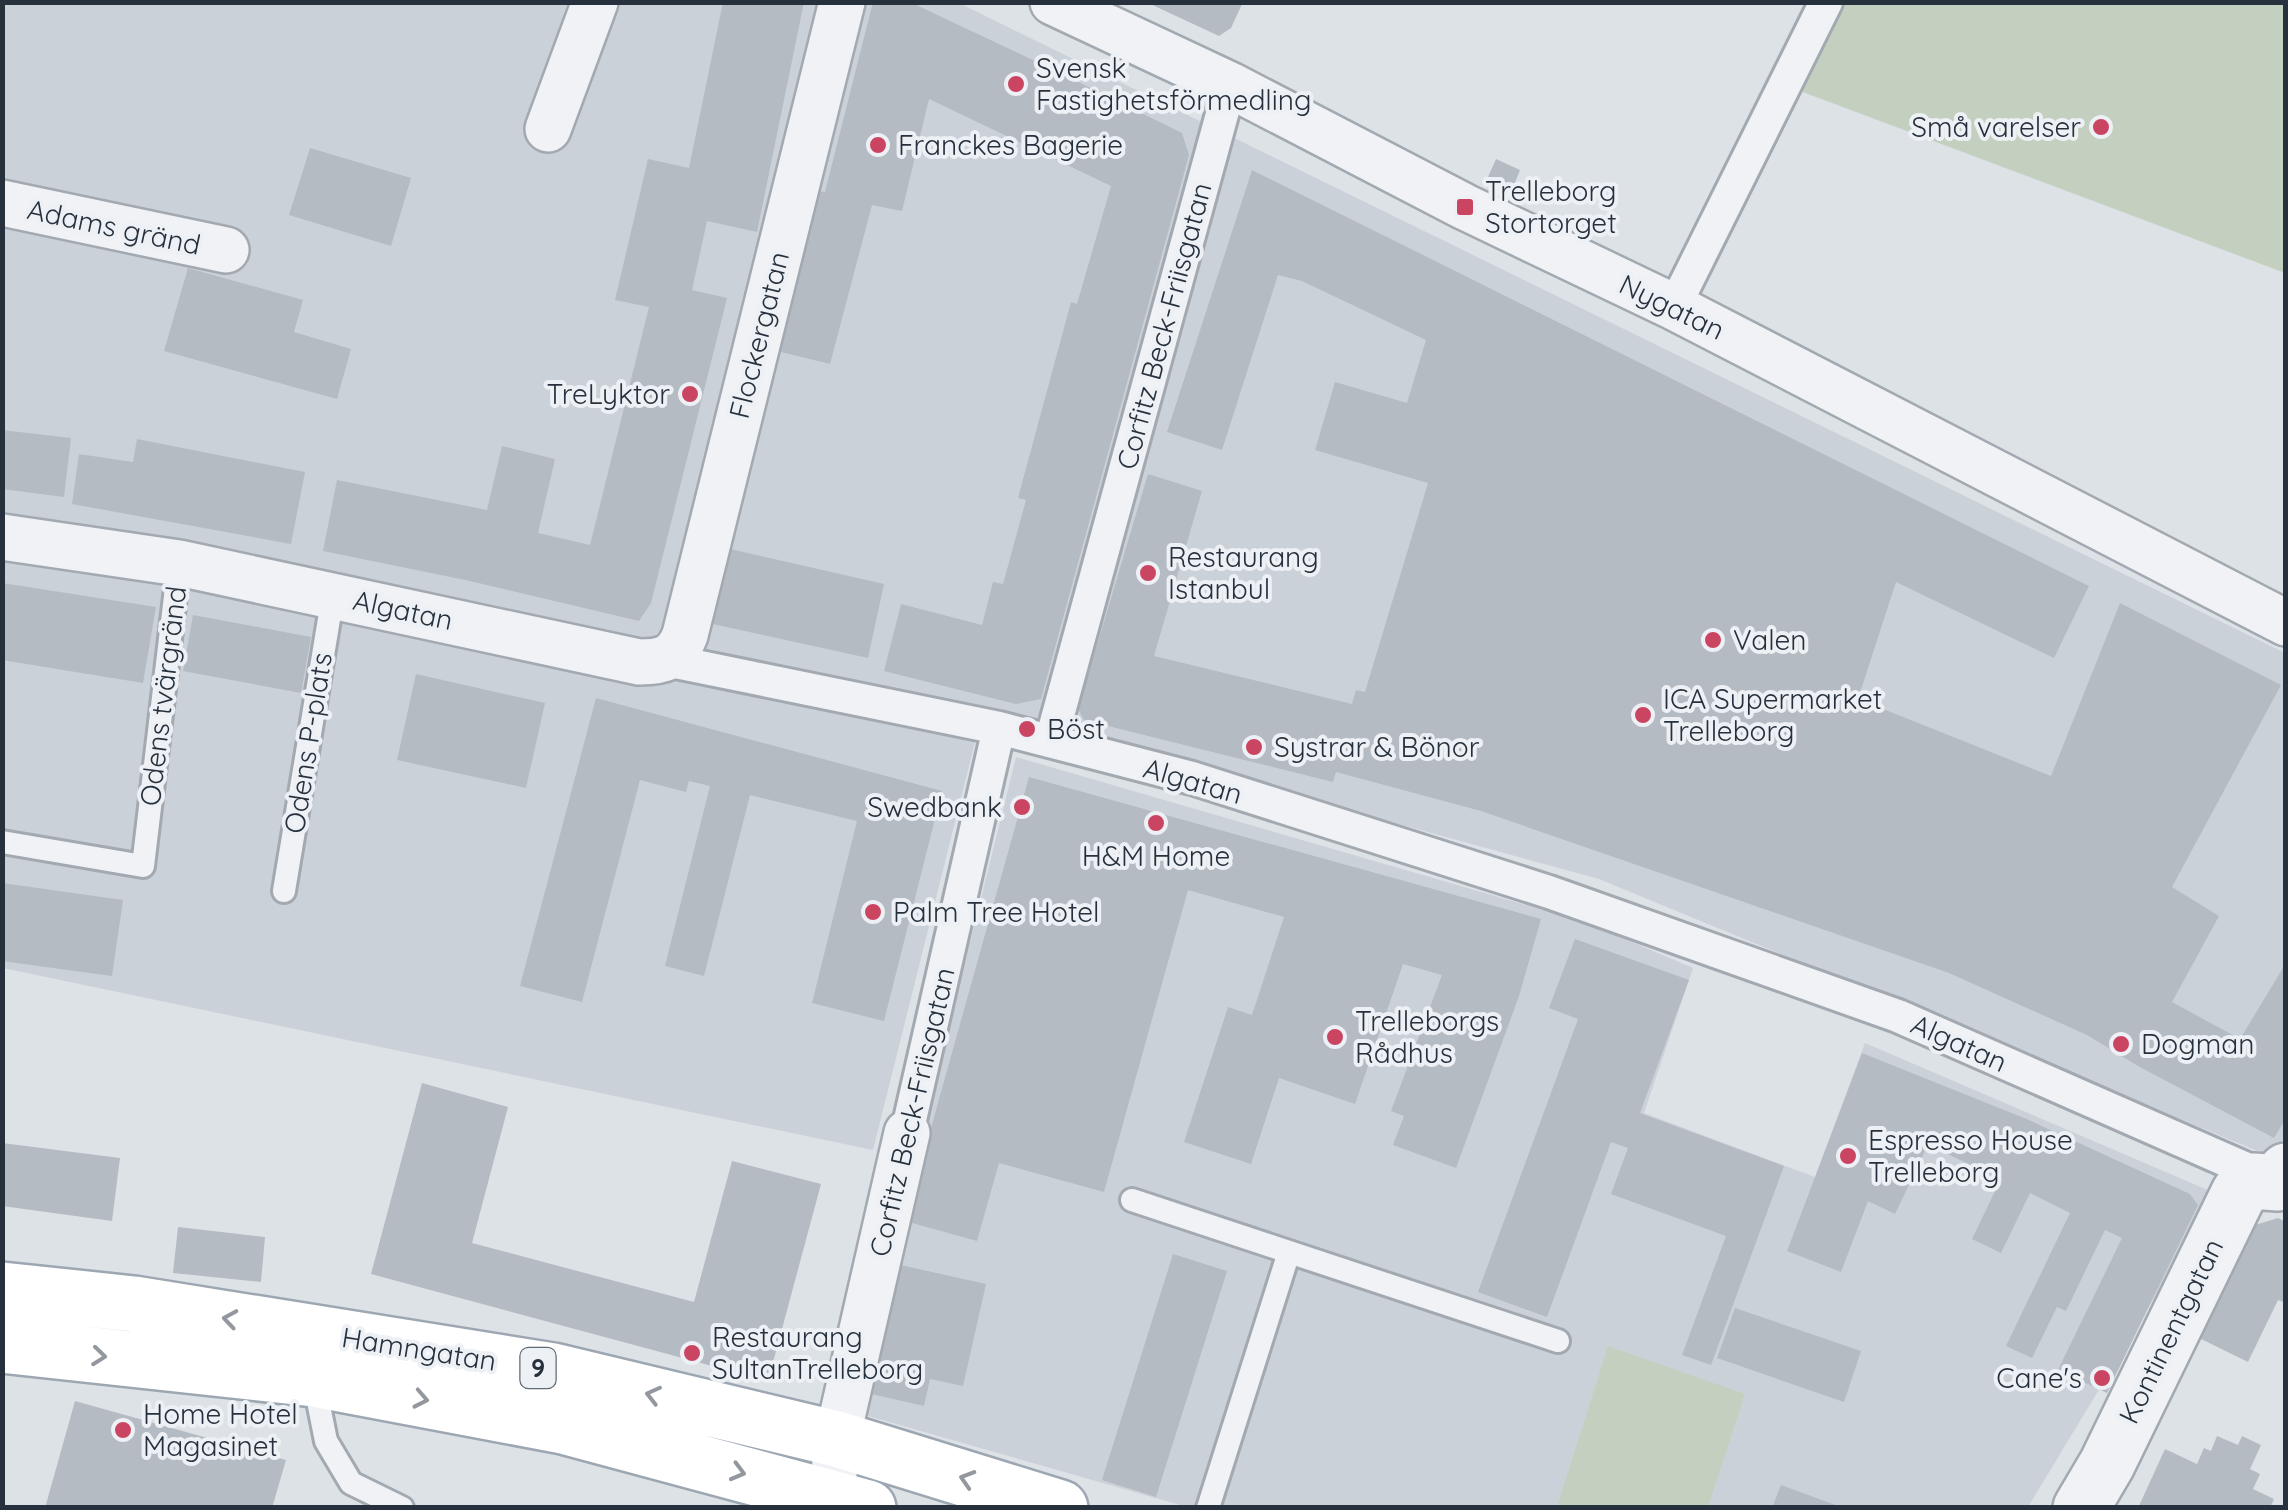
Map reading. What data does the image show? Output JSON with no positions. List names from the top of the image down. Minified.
{"streets":{"main road":["Hamngatan","9"],"street":["Adams gränd","Nygatan","Corfitz Beck-Friisgatan","Flockergatan","Algatan","Kontinentgatan"],"lane":["Odens tvärgränd","Odens P-plats"]},"crossings":[["Nygatan","Corfitz Beck-Friisgatan"],["Corfitz Beck-Friisgatan","Algatan"],["Corfitz Beck-Friisgatan","Hamngatan"],["Flockergatan","Algatan"],["Algatan","Odens tvärgränd"],["Algatan","Odens P-plats"],["Algatan","Kontinentgatan"]],"places":{"other":["Svensk Fastighetsförmedling","Små varelser","Franckes Bagerie","TreLyktor","Restaurang Istanbul","Valen","ICA Supermarket Trelleborg","Böst","Systrar & Bönor","Swedbank","H&M Home","Palm Tree Hotel","Trelleborgs Rådhus","Dogman","Espresso House Trelleborg","Restaurang SultanTrelleborg","Cane's","Home Hotel Magasinet"],"transit":["Trelleborg Stortorget"]}}
